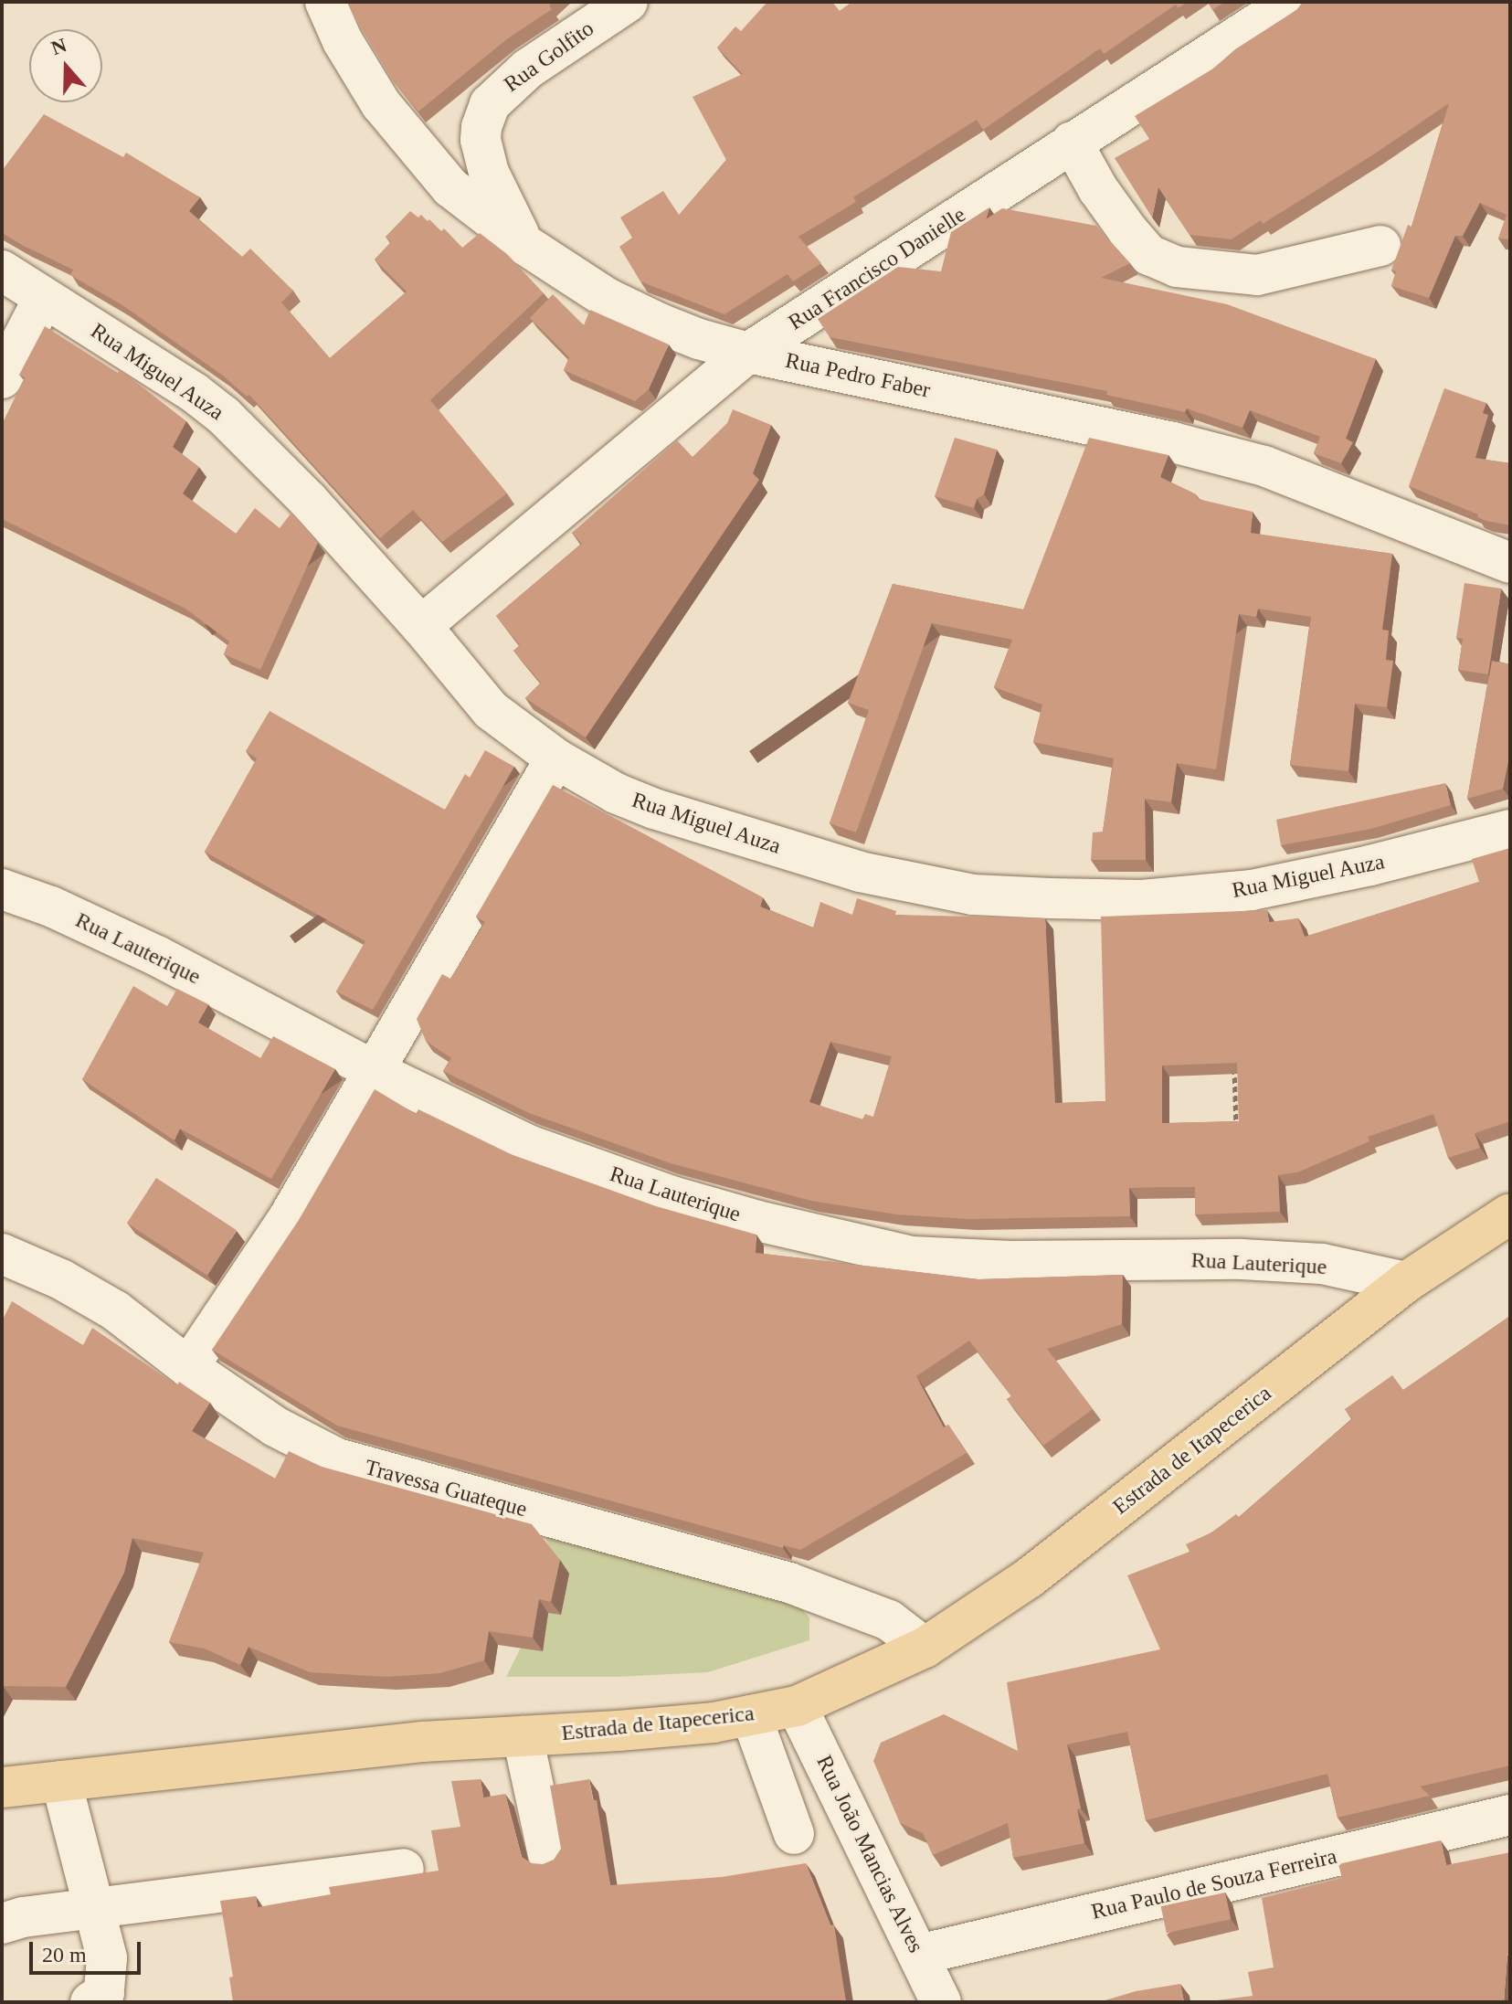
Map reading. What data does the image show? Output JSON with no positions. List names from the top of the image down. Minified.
{"streets":{"main road":["Estrada de Itapecerica"],"street":["Rua Golfito","Rua Francisco Danielle","Rua Miguel Auza","Rua Pedro Faber","Rua Lauterique","Travessa Guateque","Rua João Mancias Alves","Rua Paulo de Souza Ferreira"]},"crossings":[["Rua Golfito","Rua Pedro Faber"],["Rua Francisco Danielle","Rua Miguel Auza"],["Rua Francisco Danielle","Rua Pedro Faber"],["Rua Lauterique","Estrada de Itapecerica"],["Estrada de Itapecerica","Travessa Guateque"],["Estrada de Itapecerica","Rua João Mancias Alves"],["Rua João Mancias Alves","Rua Paulo de Souza Ferreira"]],"scale_bar":"20 m","north":"top"}
